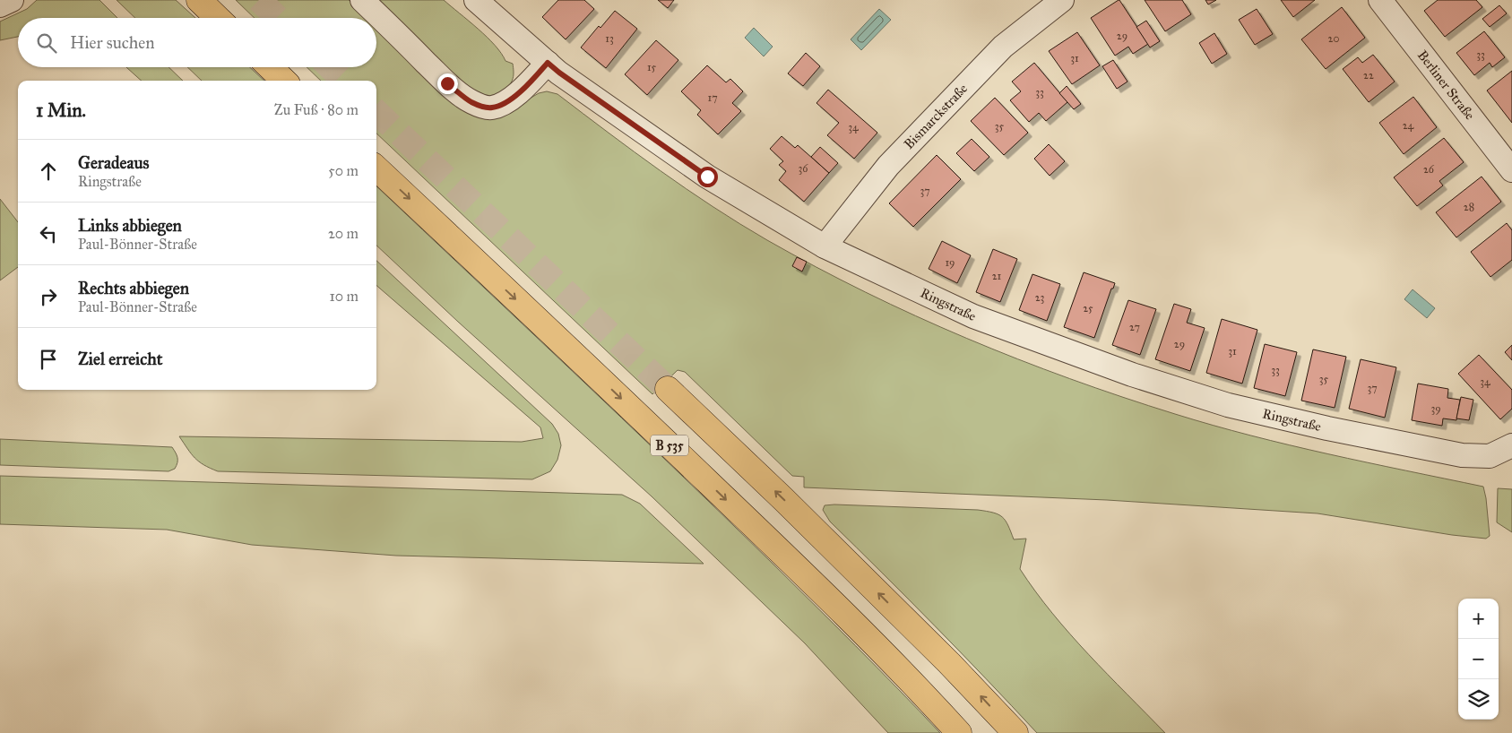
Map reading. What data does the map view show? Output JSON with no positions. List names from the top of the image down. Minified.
{"streets":{"highway":["B 535"],"street":["Berliner Straße","Bismarckstraße","Ringstraße"]},"crossings":[["Bismarckstraße","Ringstraße"]],"house_numbers":["29","13","20","33","31","15","22","33","17","24","35","34","36","26","37","28","19","21","23","25","27","29","31","33","35","34","37","39"],"page":{"search":"Hier suchen","heading":["1 Min.","Zu Fuß · 80 m"],"list":[["Geradeaus","Ringstraße","50 m"],["Links abbiegen","Paul-Bönner-Straße","20 m"],["Rechts abbiegen","Paul-Bönner-Straße","10 m"],"Ziel erreicht"],"map_buttons":["+","−"]}}
